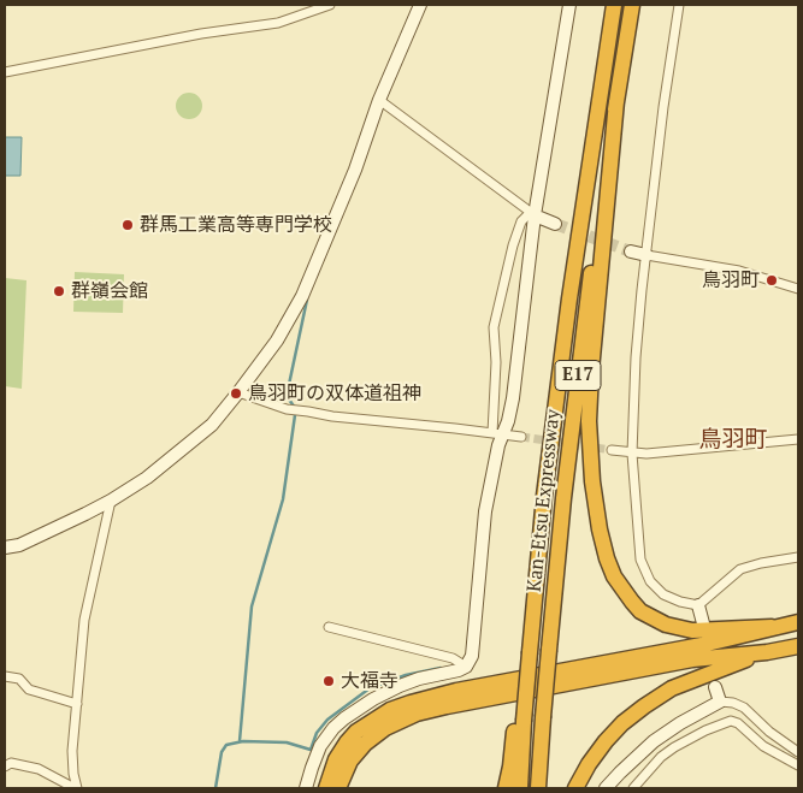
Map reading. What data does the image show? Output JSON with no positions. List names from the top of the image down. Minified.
{"streets":{"highway":["E17","Kan-Etsu Expressway"]},"districts":["鳥羽町"],"places":["群馬工業高等専門学校","鳥羽町","群嶺会館","鳥羽町の双体道祖神","大福寺"]}
